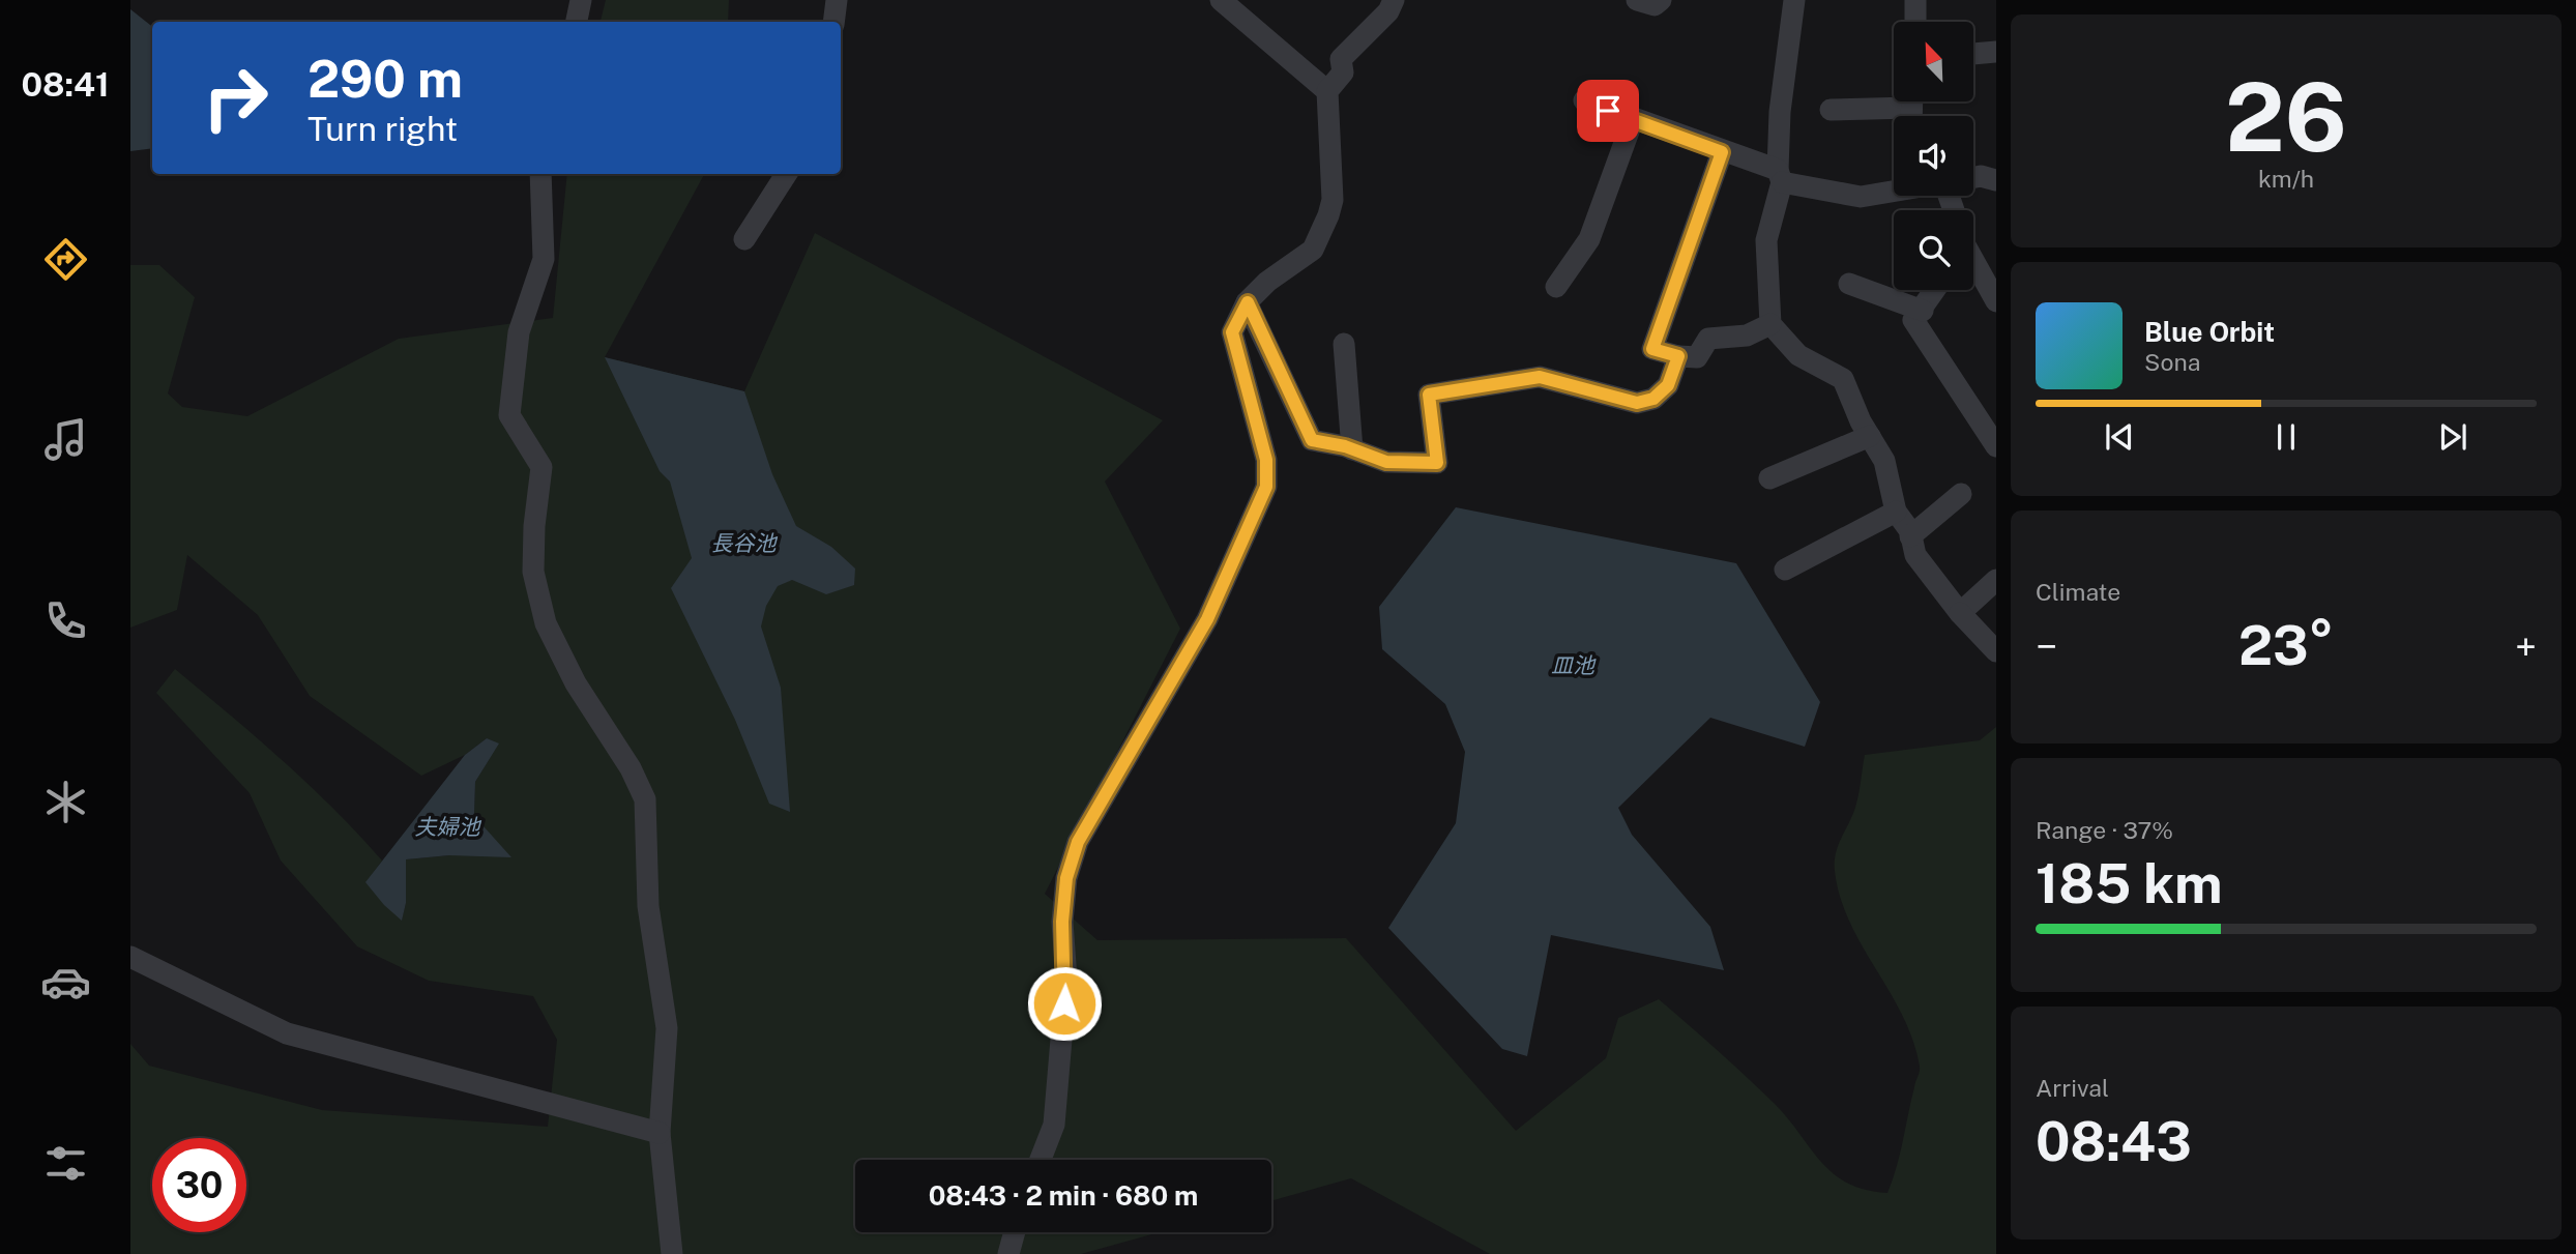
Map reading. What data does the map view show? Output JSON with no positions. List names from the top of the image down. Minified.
{"water":["長谷池","皿池","夫婦池"],"north":"top left","page":{"tabs":"08:41","tile":[["26","km/h"],"Climate",["Range · 37%","185 km"],["Arrival","08:43"]],"turn":["290 m","Turn right"],"song":["Blue Orbit","Sona"],"heat":["−","23°","+"],"limit":"30","trip":"08:43 · 2 min · 680 m"}}
